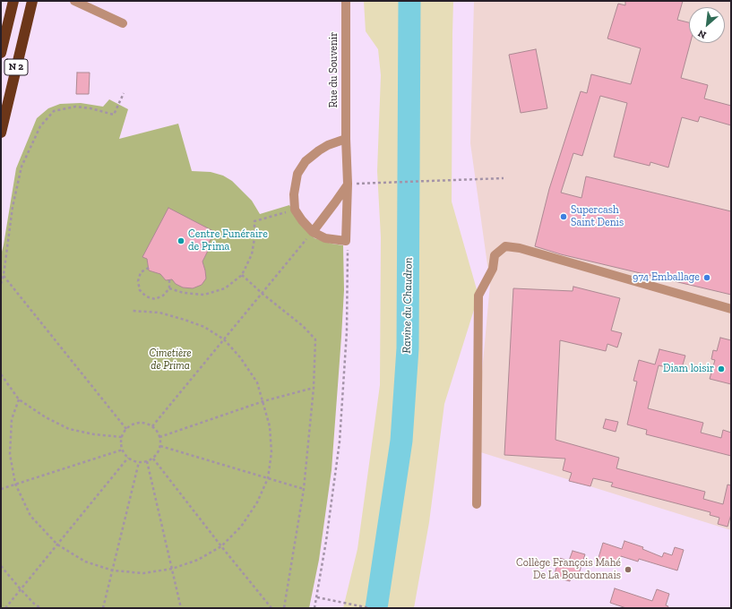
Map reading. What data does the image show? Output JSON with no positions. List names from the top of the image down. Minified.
{"streets":{"highway":["N 2"],"lane":["Rue du Souvenir"]},"water":["Ravine du Chaudron"],"parks":["Cimetière de Prima"],"places":["Supercash Saint Denis","Centre Funéraire de Prima","974 Emballage","Diam loisir","Collège François Mahé De La Bourdonnais"],"north":"bottom left"}
